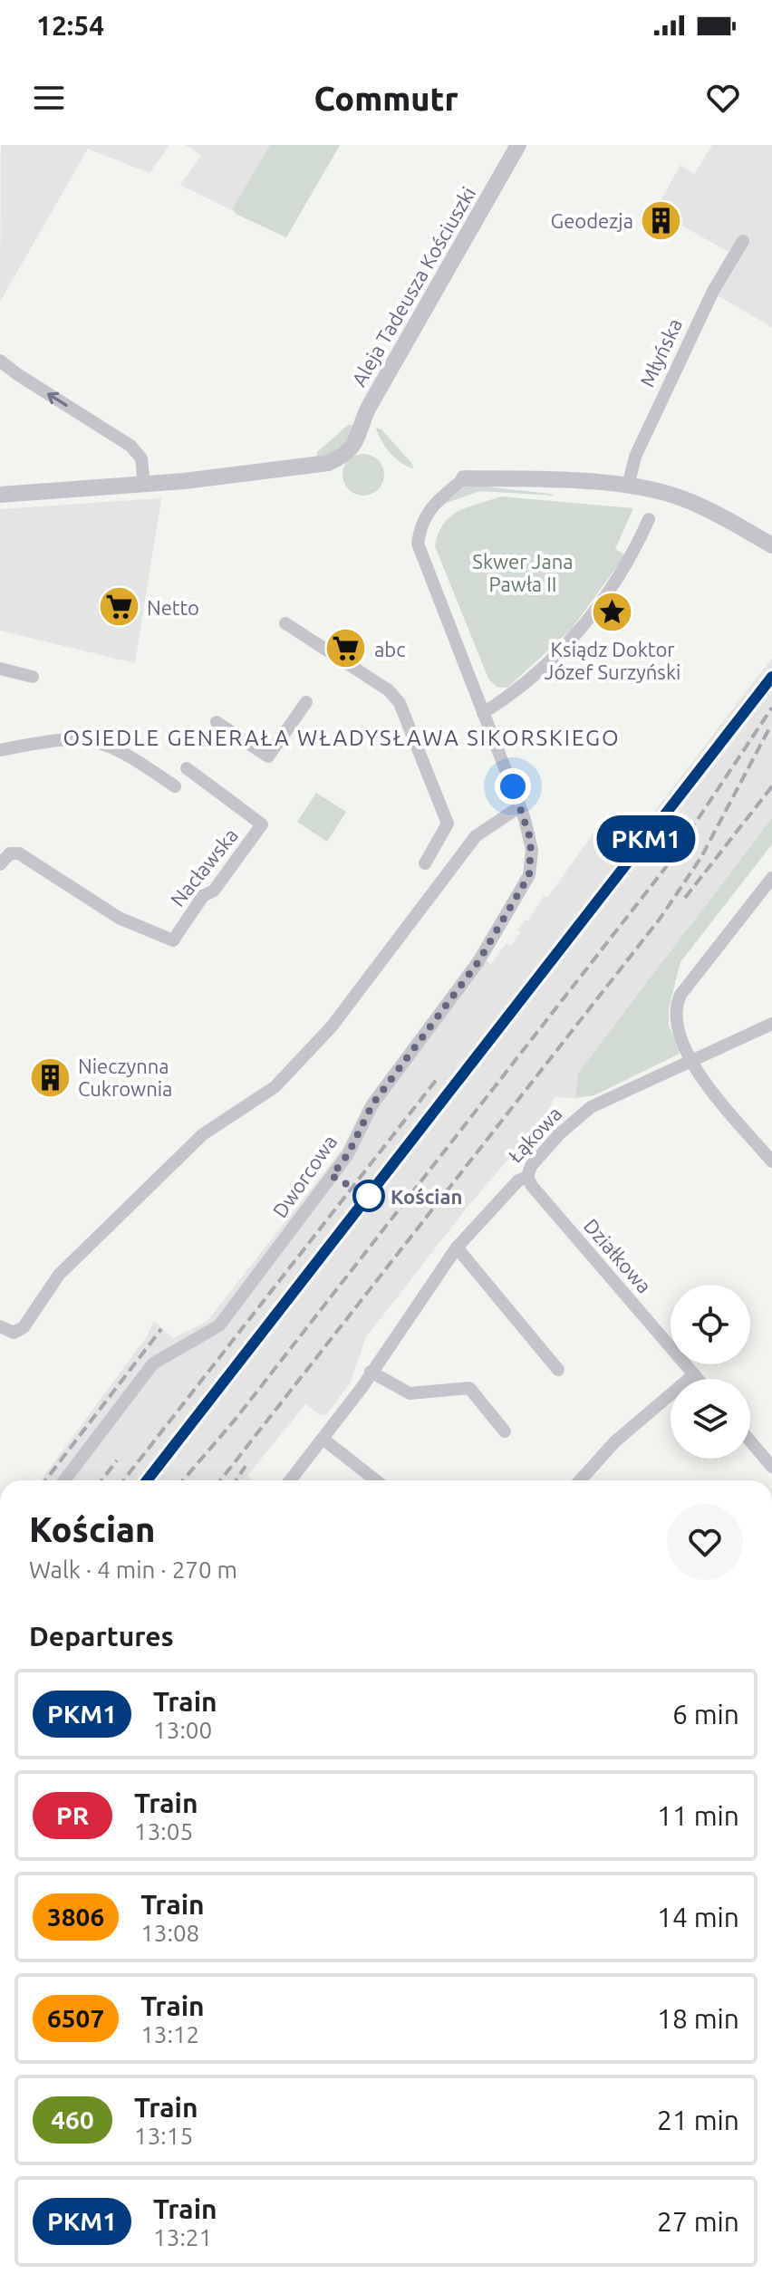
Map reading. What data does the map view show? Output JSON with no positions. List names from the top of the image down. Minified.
{"streets":{"street":["Aleja Tadeusza Kościuszki","Młyńska","Nacławska","Łąkowa","Dworcowa","Działkowa"]},"crossings":[["Łąkowa","Działkowa"]],"districts":["OSIEDLE GENERAŁA WŁADYSŁAWA SIKORSKIEGO"],"parks":["Skwer Jana Pawła II"],"places":{"building":["Geodezja","Nieczynna Cukrownia"],"supermarket":["Netto","abc"],"place":["Ksiądz Doktor Józef Surzyński"],"other":["Kościan"]},"page":{"status":"12:54","header":"Commutr","on_map":"PKM1","heading":[["Kościan","Walk · 4 min · 270 m"],"Departures"],"list":[{"mark":"PKM1","name":"Train","note":"13:00","value":"6 min"},{"mark":"PR","name":"Train","note":"13:05","value":"11 min"},{"mark":"3806","name":"Train","note":"13:08","value":"14 min"},{"mark":"6507","name":"Train","note":"13:12","value":"18 min"},{"mark":"460","name":"Train","note":"13:15","value":"21 min"},{"mark":"PKM1","name":"Train","note":"13:21","value":"27 min"}]}}
